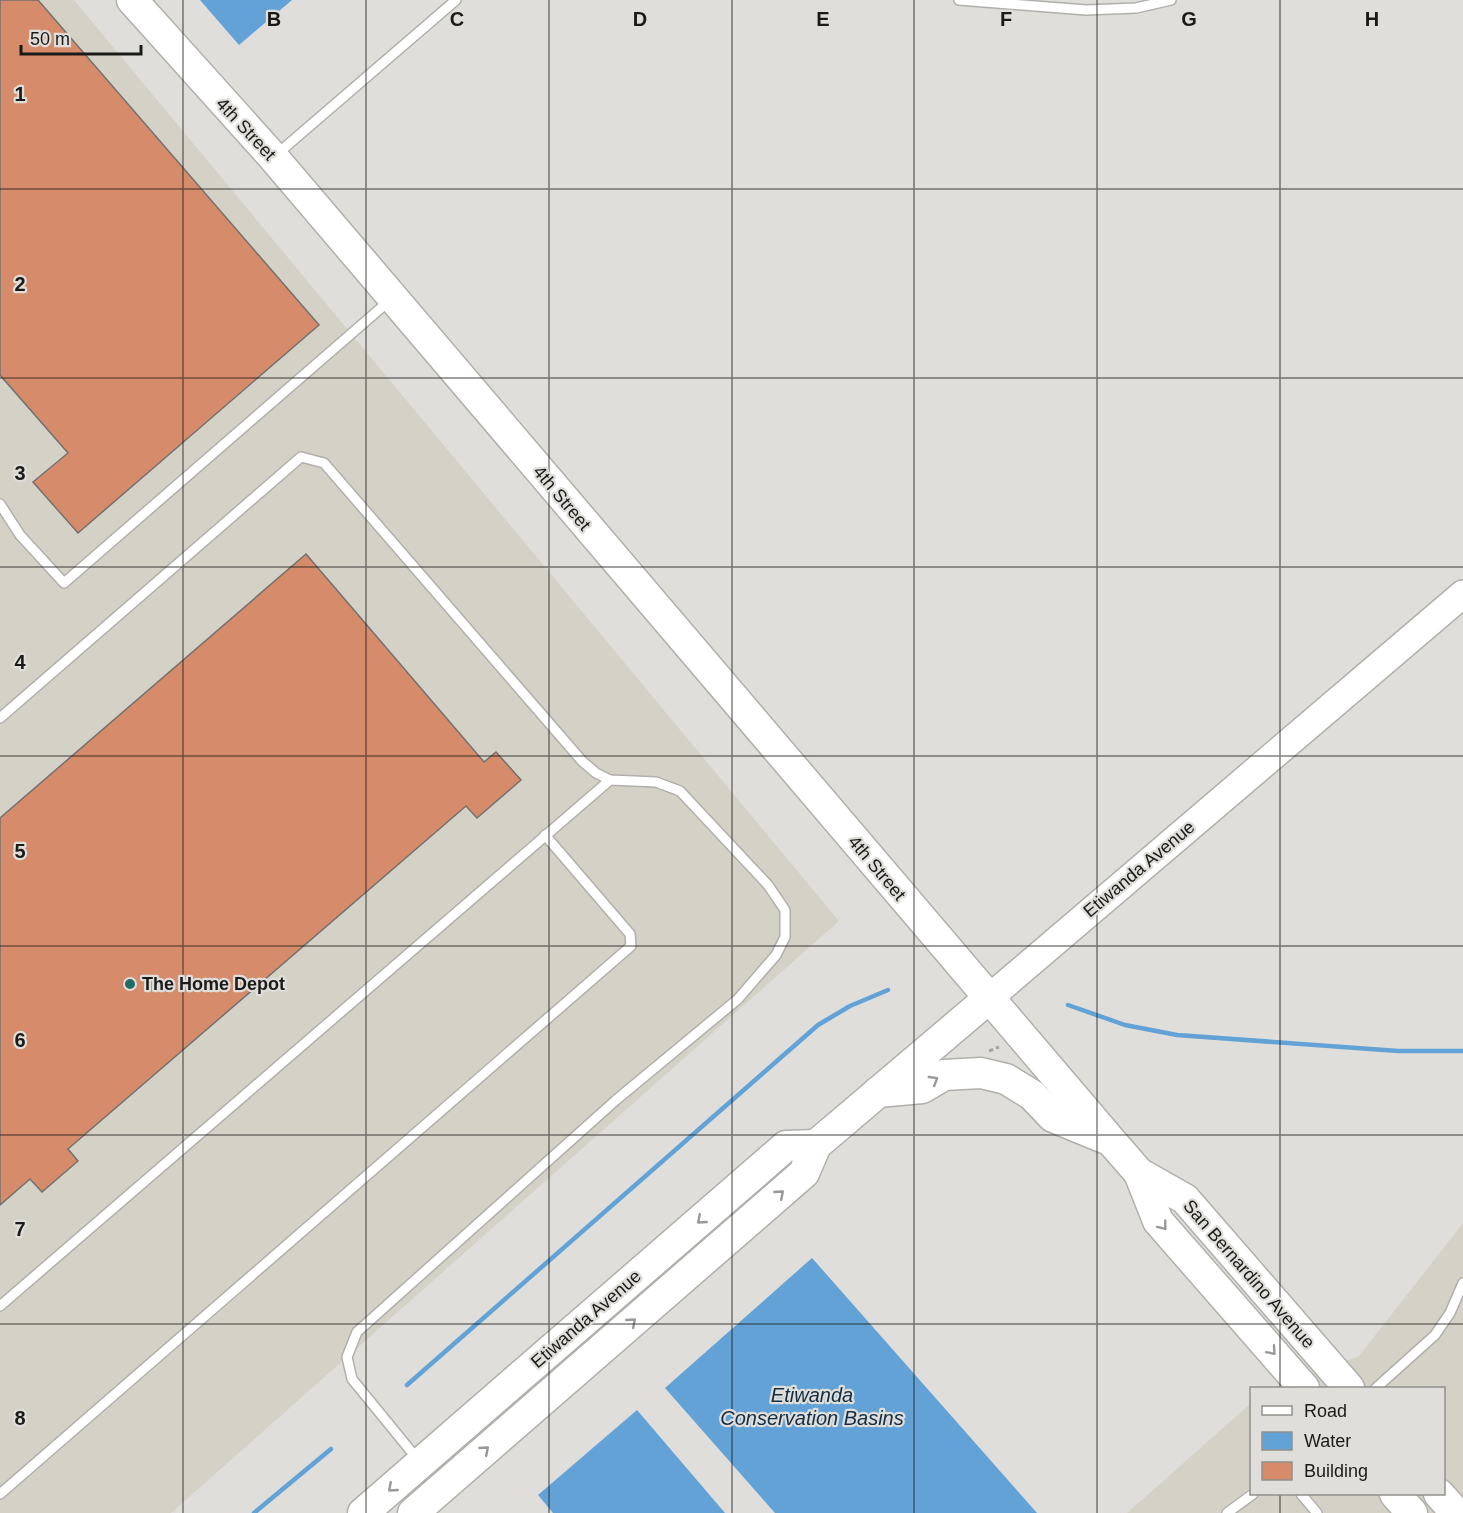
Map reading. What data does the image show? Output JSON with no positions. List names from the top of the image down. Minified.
{"streets":{"main road":["4th Street","Etiwanda Avenue","San Bernardino Avenue"]},"crossings":[["4th Street","Etiwanda Avenue"],["4th Street","San Bernardino Avenue"],["Etiwanda Avenue","San Bernardino Avenue"]],"water":["Etiwanda Conservation Basins"],"places":["The Home Depot"],"legend":["Road","Water","Building"],"scale_bar":"50 m","grid":{"columns":["B","C","D","E","F","G","H"],"rows":["1","2","3","4","5","6","7","8"]}}
